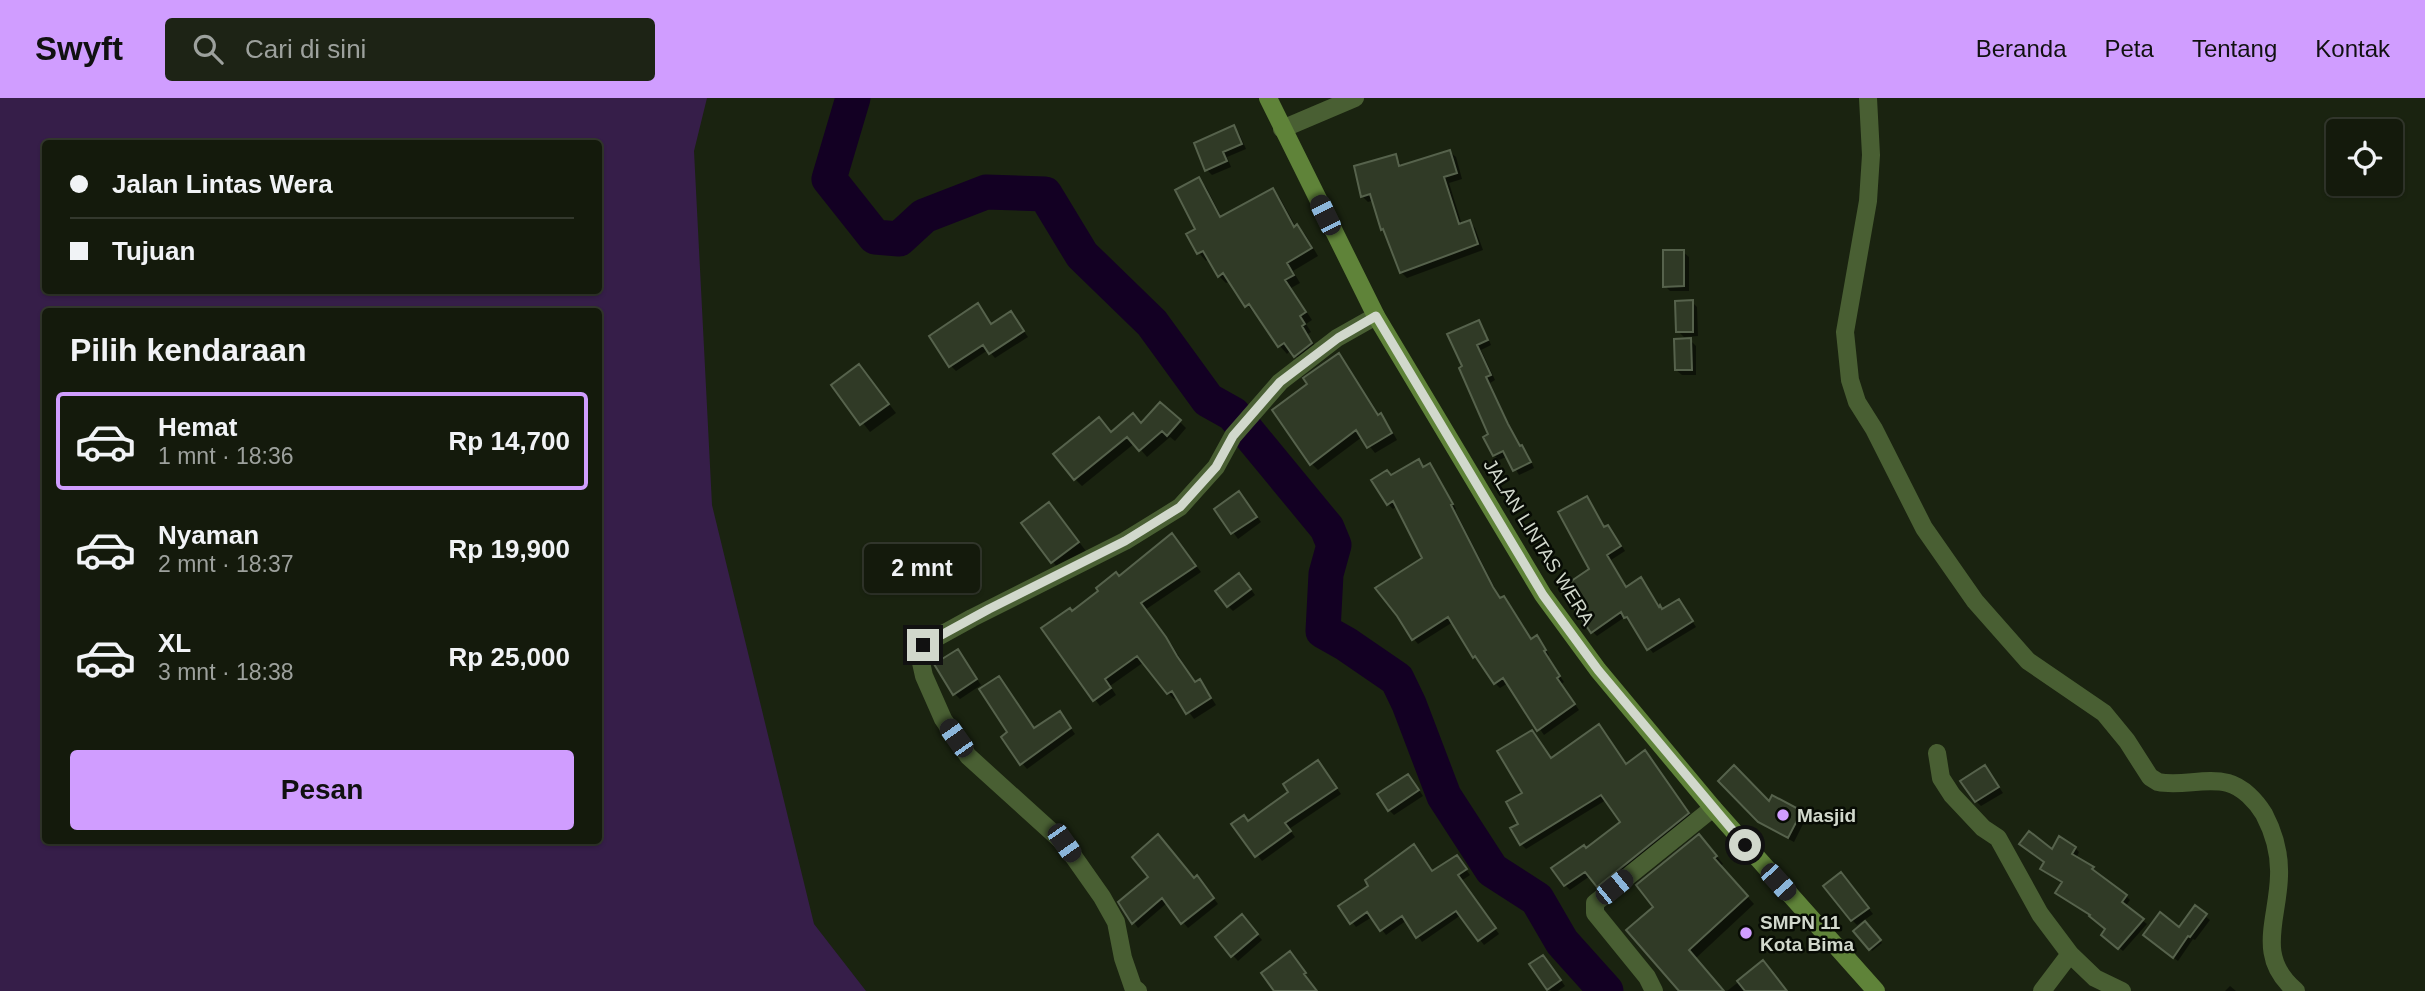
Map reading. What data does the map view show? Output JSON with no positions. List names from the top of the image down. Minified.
{"streets":{"main road":["JALAN LINTAS WERA"]},"places":["Masjid","SMPN 11 Kota Bima"],"page":{"header":"Swyft","search":"Cari di sini","nav":["Beranda","Peta","Tentang","Kontak"],"banner":["Jalan Lintas Wera","Tujuan"],"heading":"Pilih kendaraan","list":[{"name":"Hemat","note":"1 mnt · 18:36","value":"Rp 14,700"},{"name":"Nyaman","note":"2 mnt · 18:37","value":"Rp 19,900"},{"name":"XL","note":"3 mnt · 18:38","value":"Rp 25,000"}],"bubble":"2 mnt","buttons":"Pesan"}}
